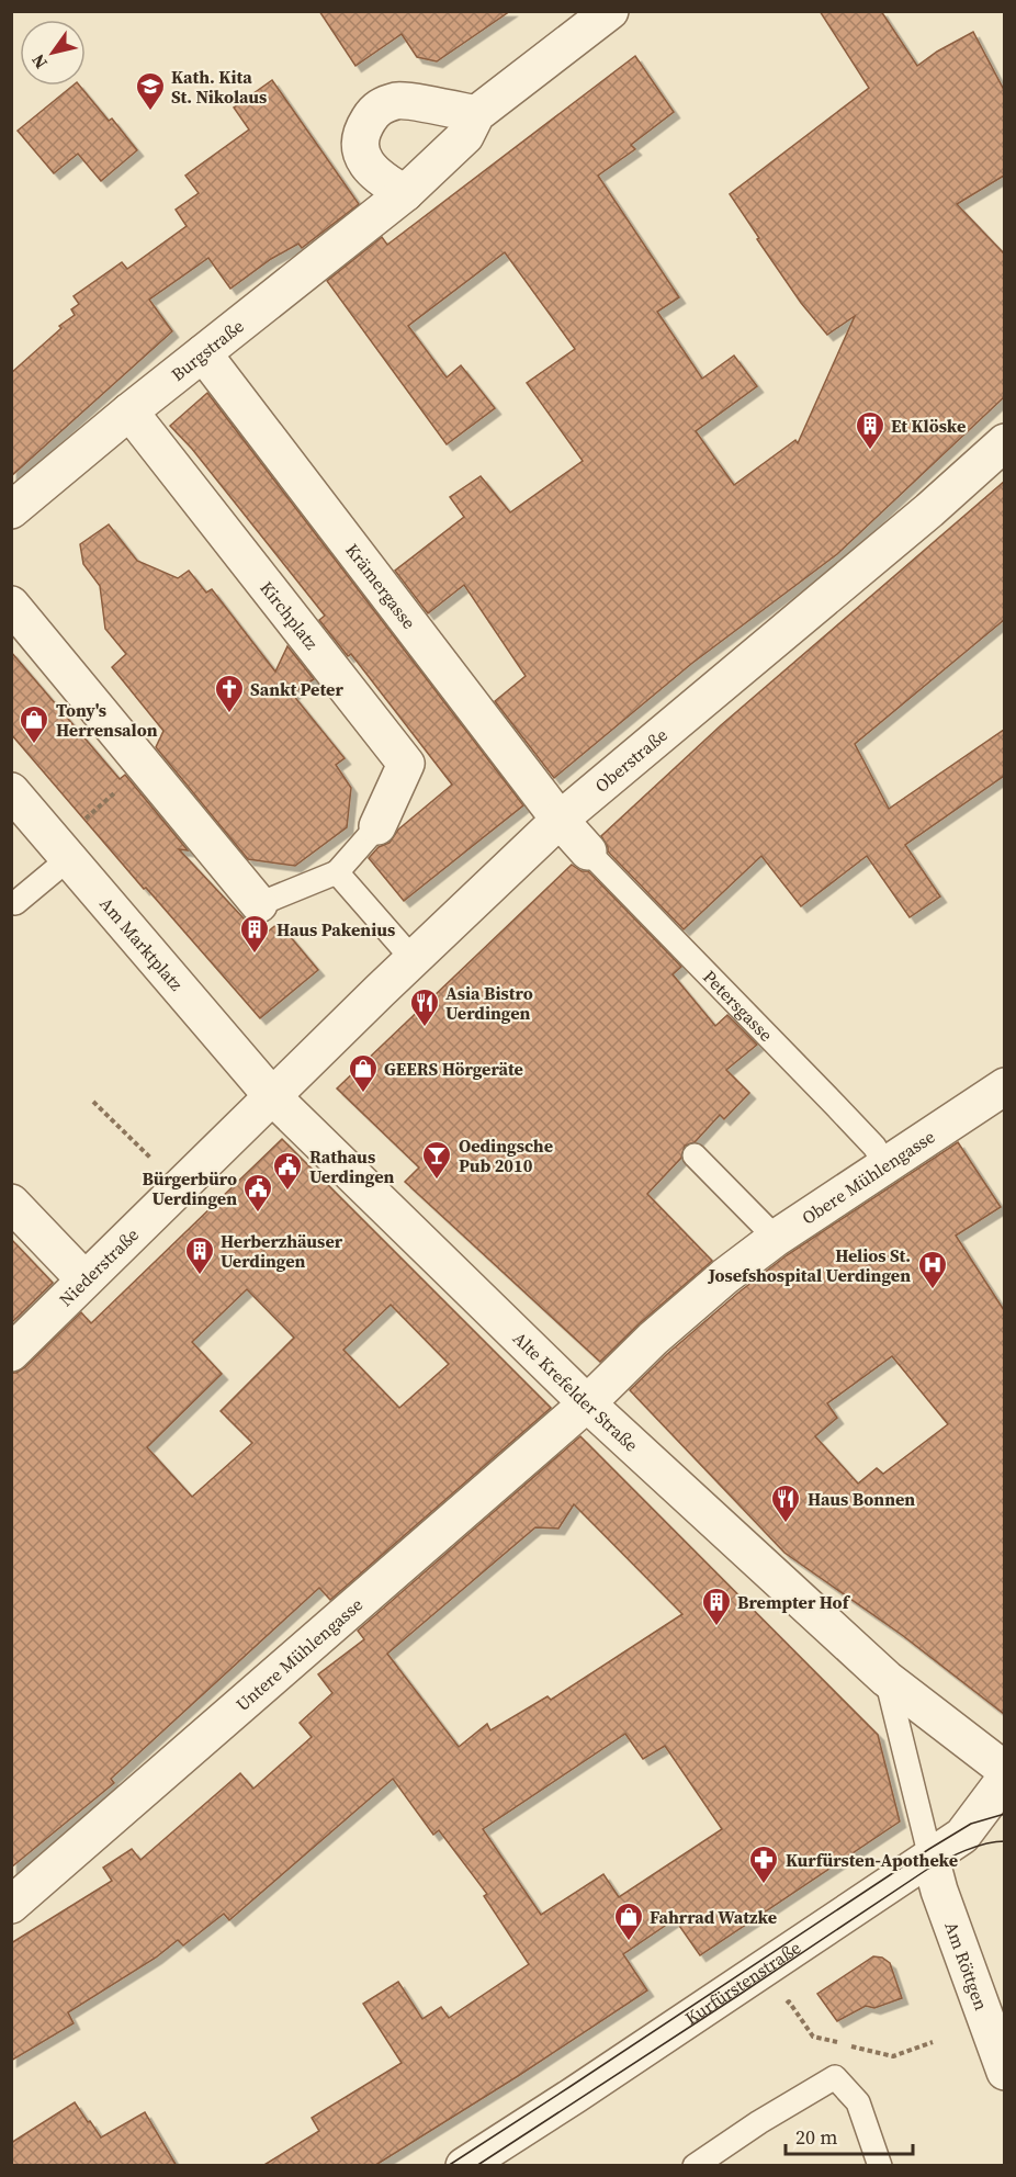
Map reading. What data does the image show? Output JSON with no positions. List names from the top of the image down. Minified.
{"streets":{"street":["Burgstraße","Krämergasse","Kirchplatz","Oberstraße","Am Marktplatz","Obere Mühlengasse","Niederstraße","Alte Krefelder Straße","Untere Mühlengasse","Am Röttgen","Kurfürstenstraße"],"lane":["Petersgasse"]},"crossings":[["Burgstraße","Krämergasse"],["Burgstraße","Kirchplatz"],["Krämergasse","Oberstraße"],["Krämergasse","Petersgasse"],["Oberstraße","Am Marktplatz"],["Oberstraße","Niederstraße"],["Oberstraße","Alte Krefelder Straße"],["Am Marktplatz","Niederstraße"],["Am Marktplatz","Alte Krefelder Straße"],["Petersgasse","Obere Mühlengasse"],["Obere Mühlengasse","Alte Krefelder Straße"],["Obere Mühlengasse","Untere Mühlengasse"],["Niederstraße","Alte Krefelder Straße"],["Alte Krefelder Straße","Untere Mühlengasse"],["Am Röttgen","Kurfürstenstraße"]],"places":{"school or university":["Kath. Kita St. Nikolaus"],"building":["Et Klöske","Haus Pakenius","Herberzhäuser Uerdingen","Brempter Hof"],"church":["Sankt Peter"],"shop":["Tony's Herrensalon","GEERS Hörgeräte","Fahrrad Watzke"],"restaurant":["Asia Bistro Uerdingen","Haus Bonnen"],"bar":["Oedingsche Pub 2010"],"public building":["Rathaus Uerdingen","Bürgerbüro Uerdingen"],"hospital":["Helios St. Josefshospital Uerdingen"],"pharmacy":["Kurfürsten-Apotheke"]},"scale_bar":"20 m","north":"bottom left"}
